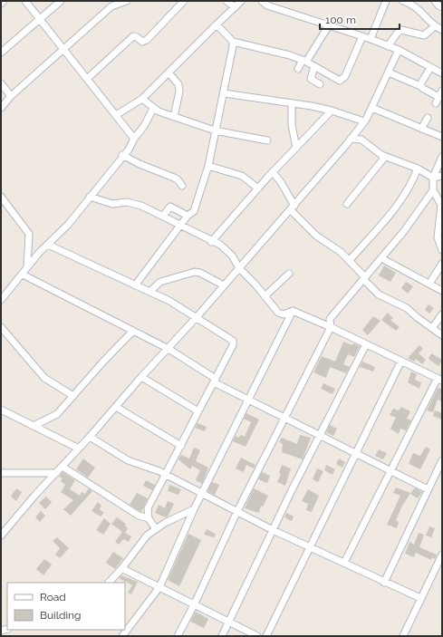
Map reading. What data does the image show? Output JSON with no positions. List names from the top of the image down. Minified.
{"legend":["Road","Building"],"scale_bar":"100 m"}
